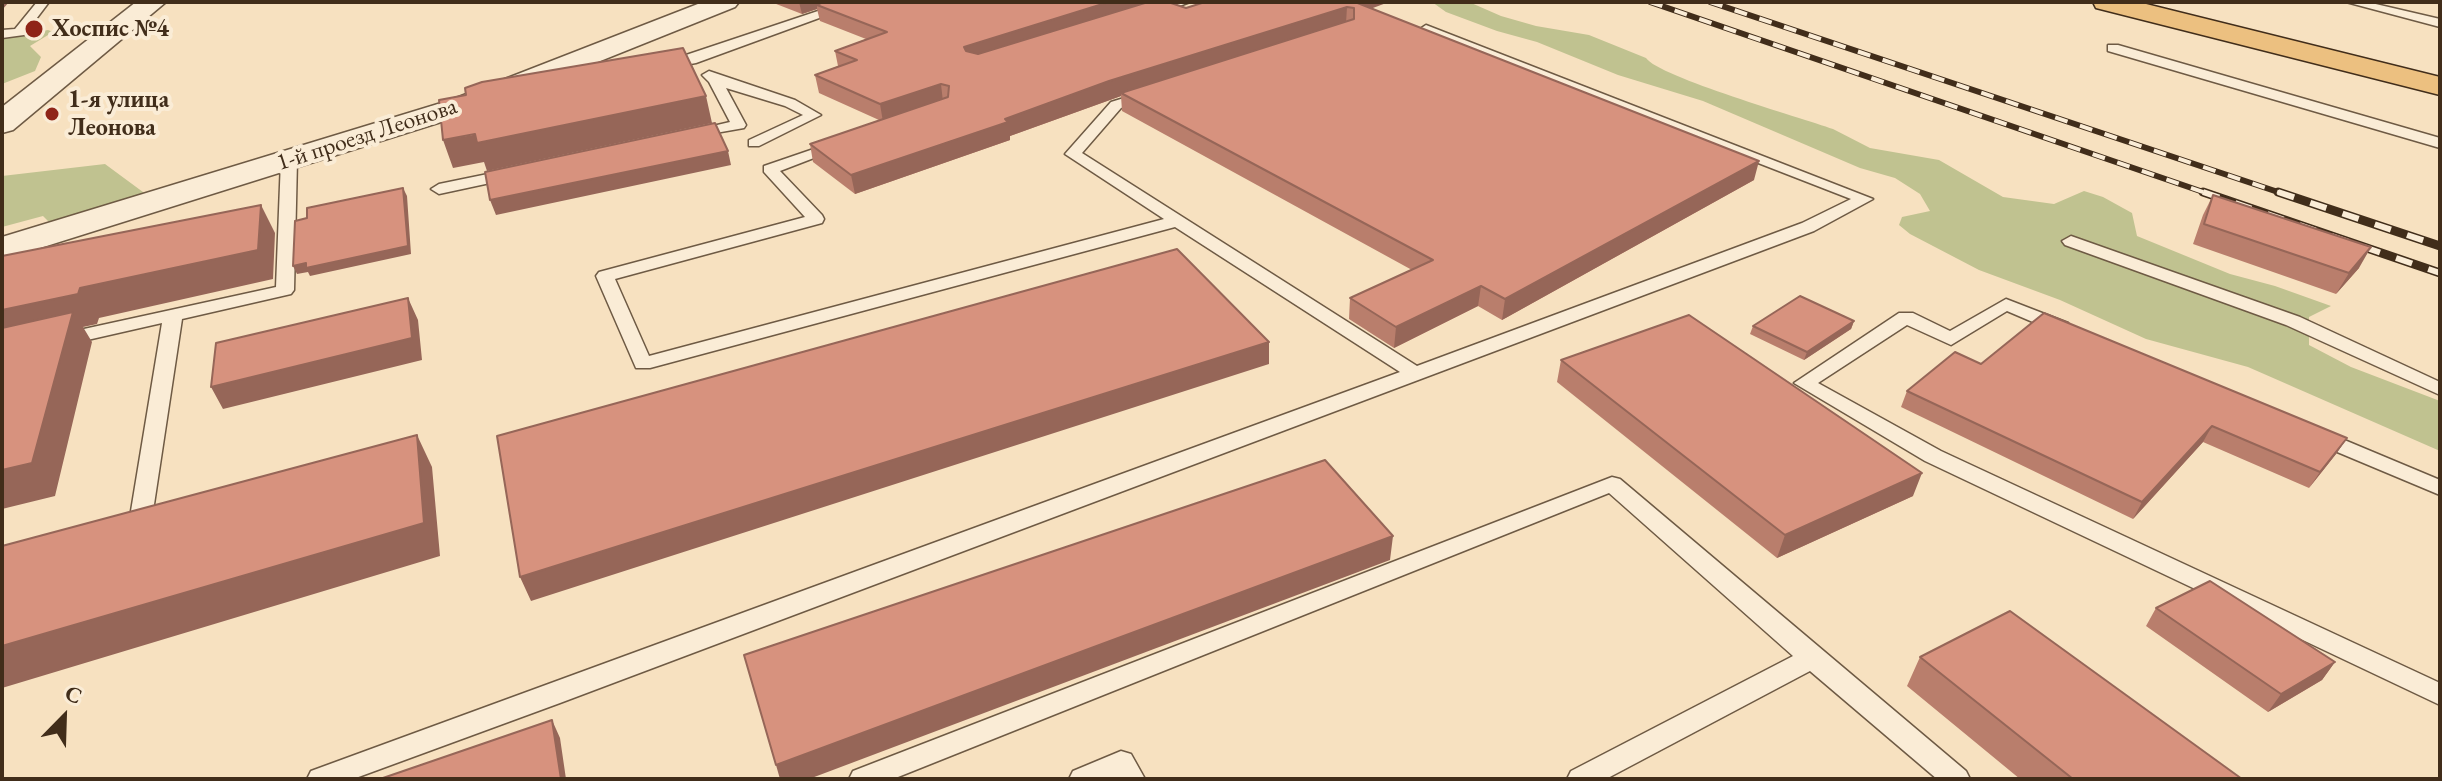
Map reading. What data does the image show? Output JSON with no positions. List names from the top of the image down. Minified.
{"streets":{"street":["1-й проезд Леонова"]},"places":["Хоспис №4","1-я улица Леонова"],"north":"top right"}
